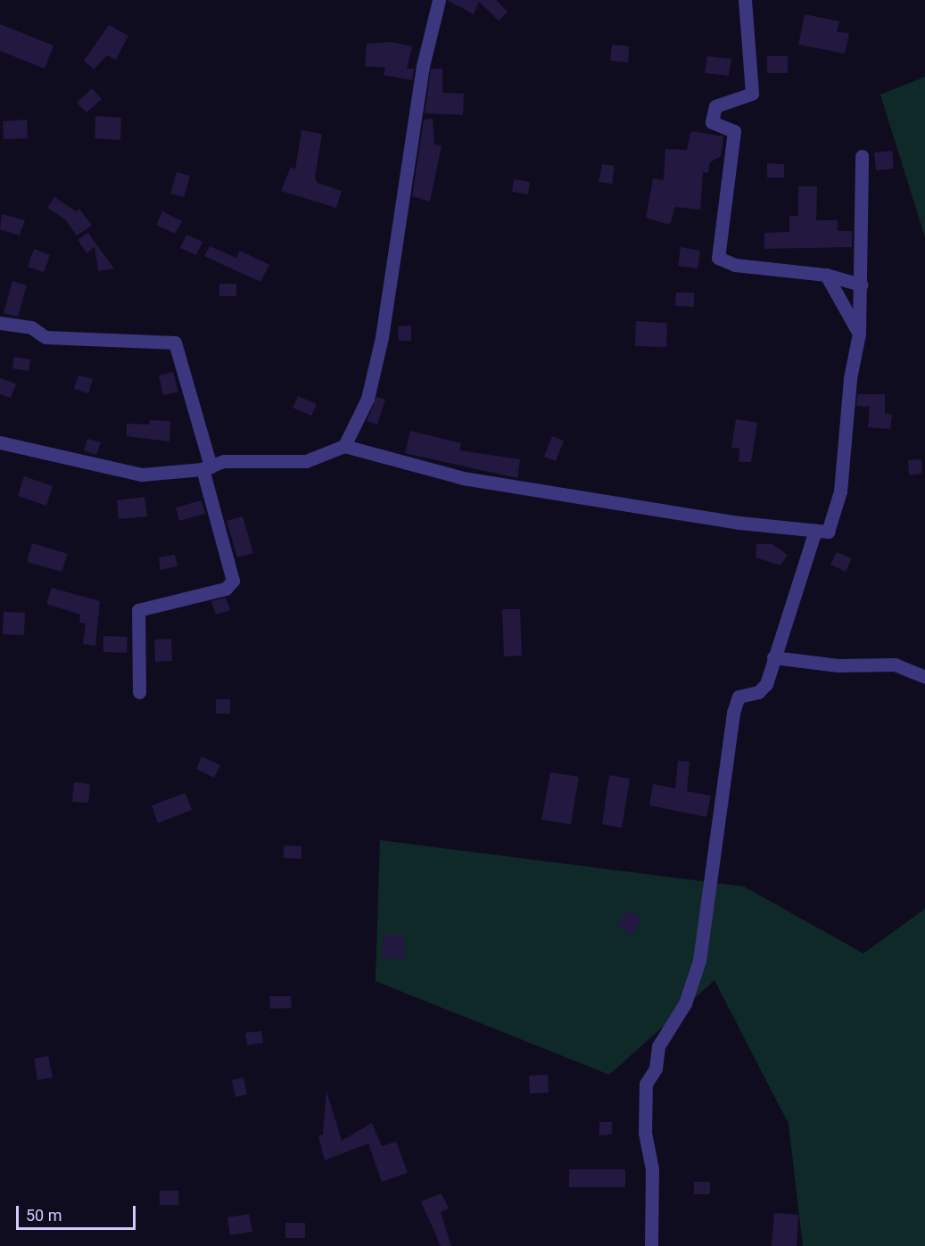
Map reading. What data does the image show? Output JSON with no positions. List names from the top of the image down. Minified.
{"scale_bar":"50 m"}
